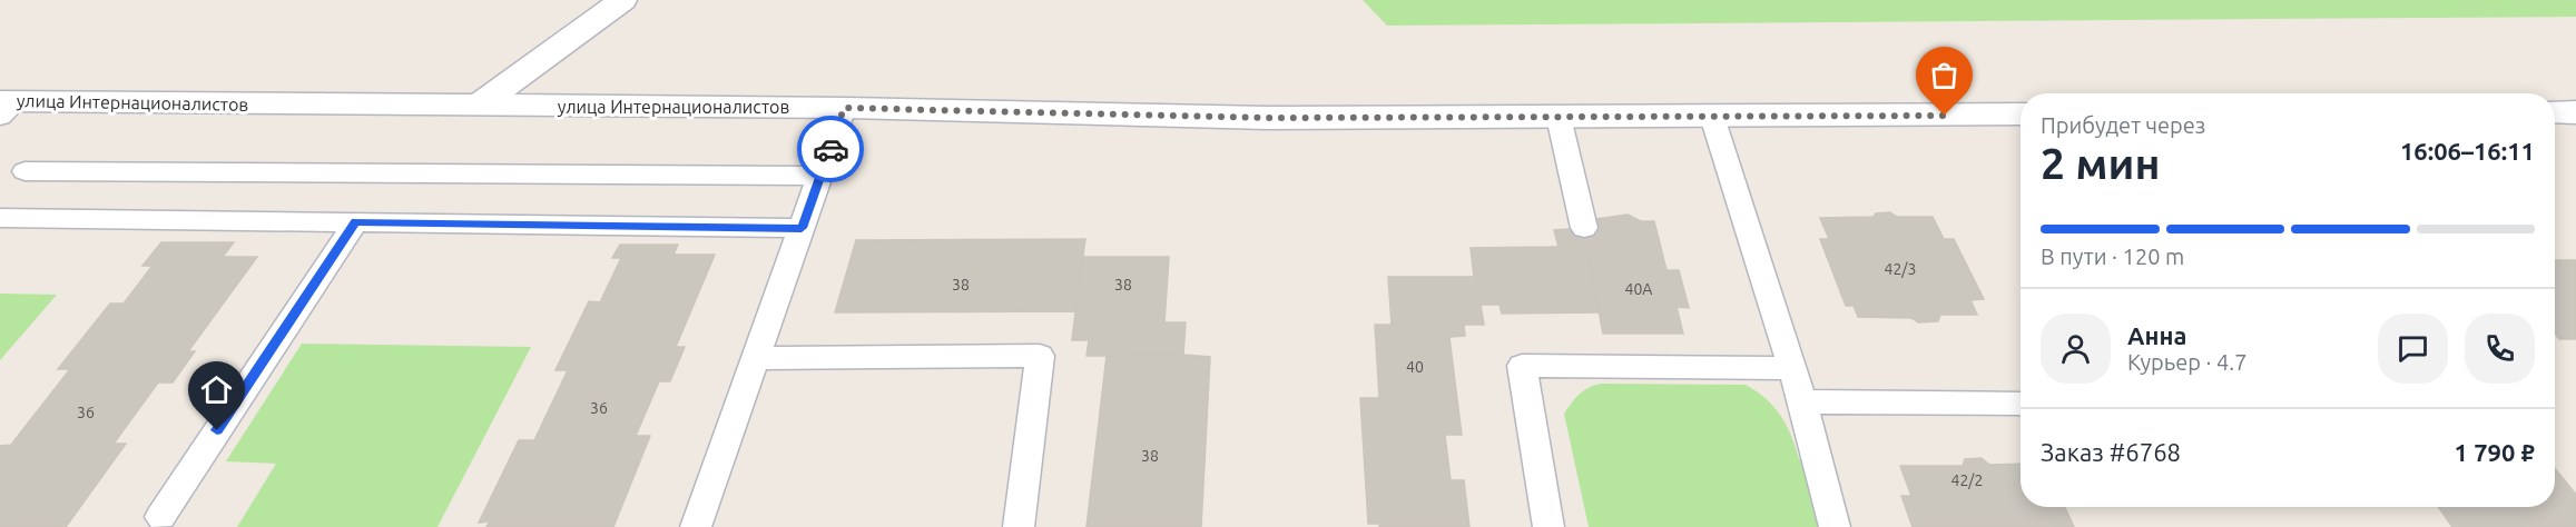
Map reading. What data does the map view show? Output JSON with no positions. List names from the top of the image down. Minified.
{"streets":{"street":["улица Интернационалистов"]},"house_numbers":["42/3","38","38","40А","40","36","36","38","42/2"],"page":{"heading":["2 мин","Прибудет через","16:06–16:11"],"panel":["Анна","Курьер · 4.7","Заказ #6768","1 790 ₽"],"bar":"В пути · 120 m"}}
